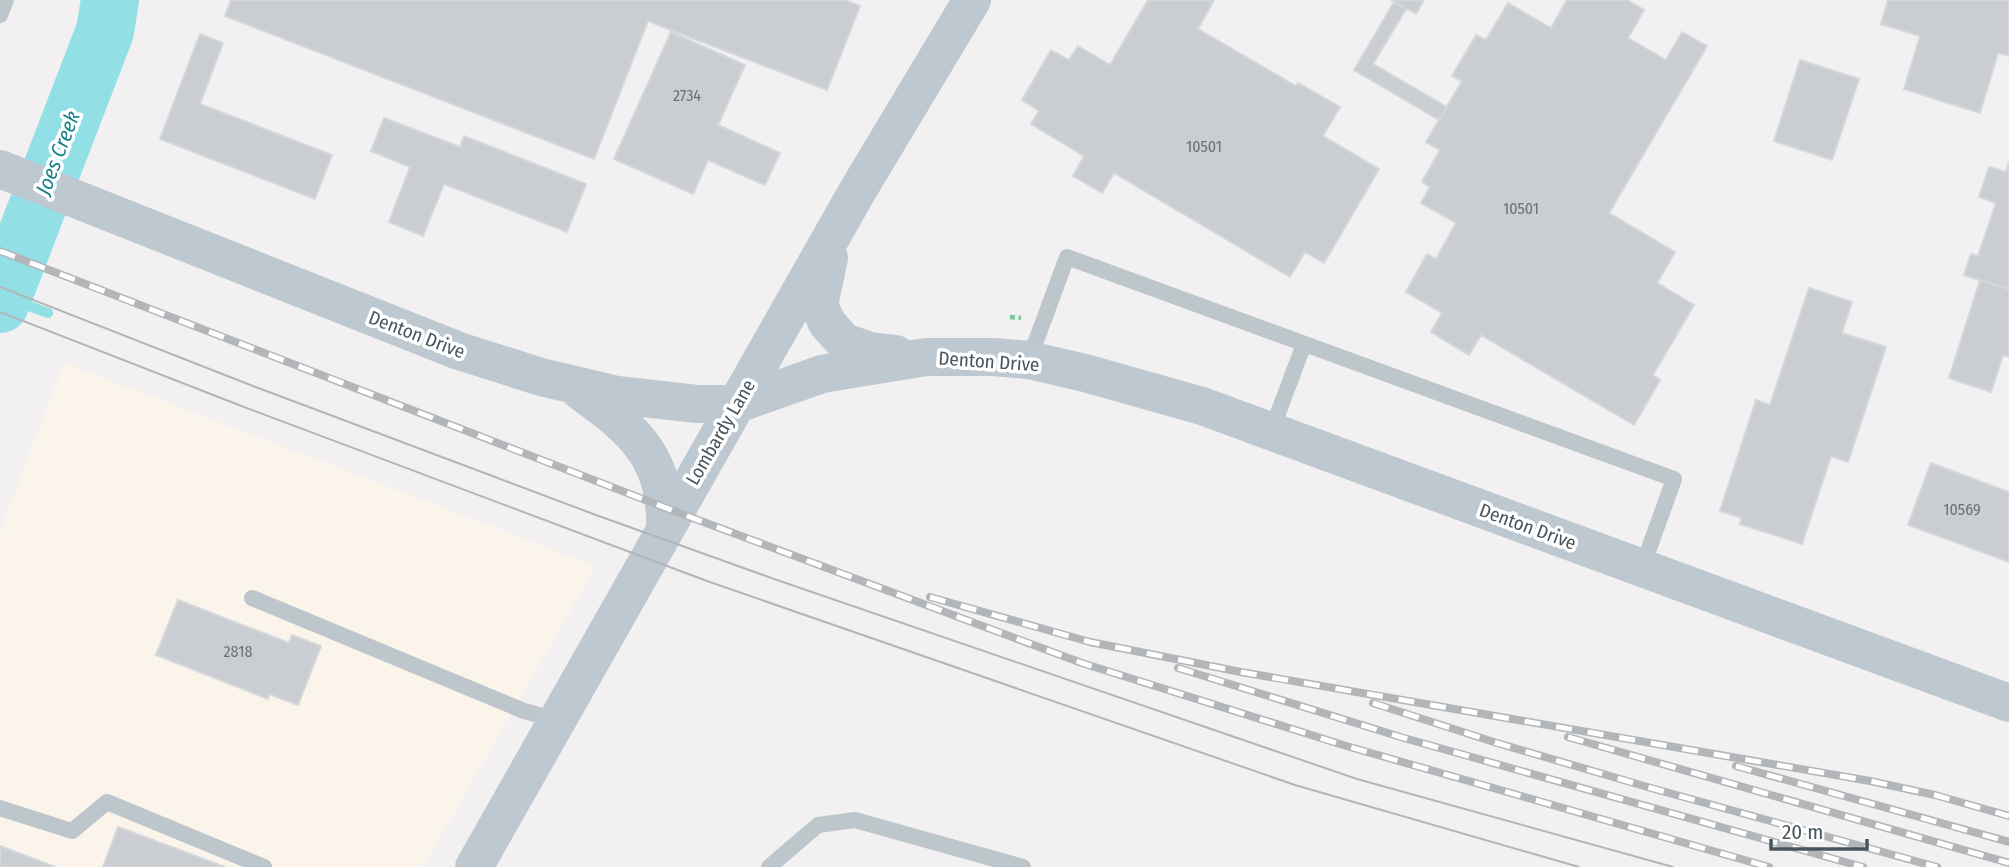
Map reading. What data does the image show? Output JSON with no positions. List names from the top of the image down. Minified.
{"streets":{"street":["Denton Drive","Lombardy Lane"]},"crossings":[["Denton Drive","Lombardy Lane"]],"water":["Joes Creek"],"house_numbers":["2734","10501","10501","10569","2818"],"scale_bar":"20 m"}
